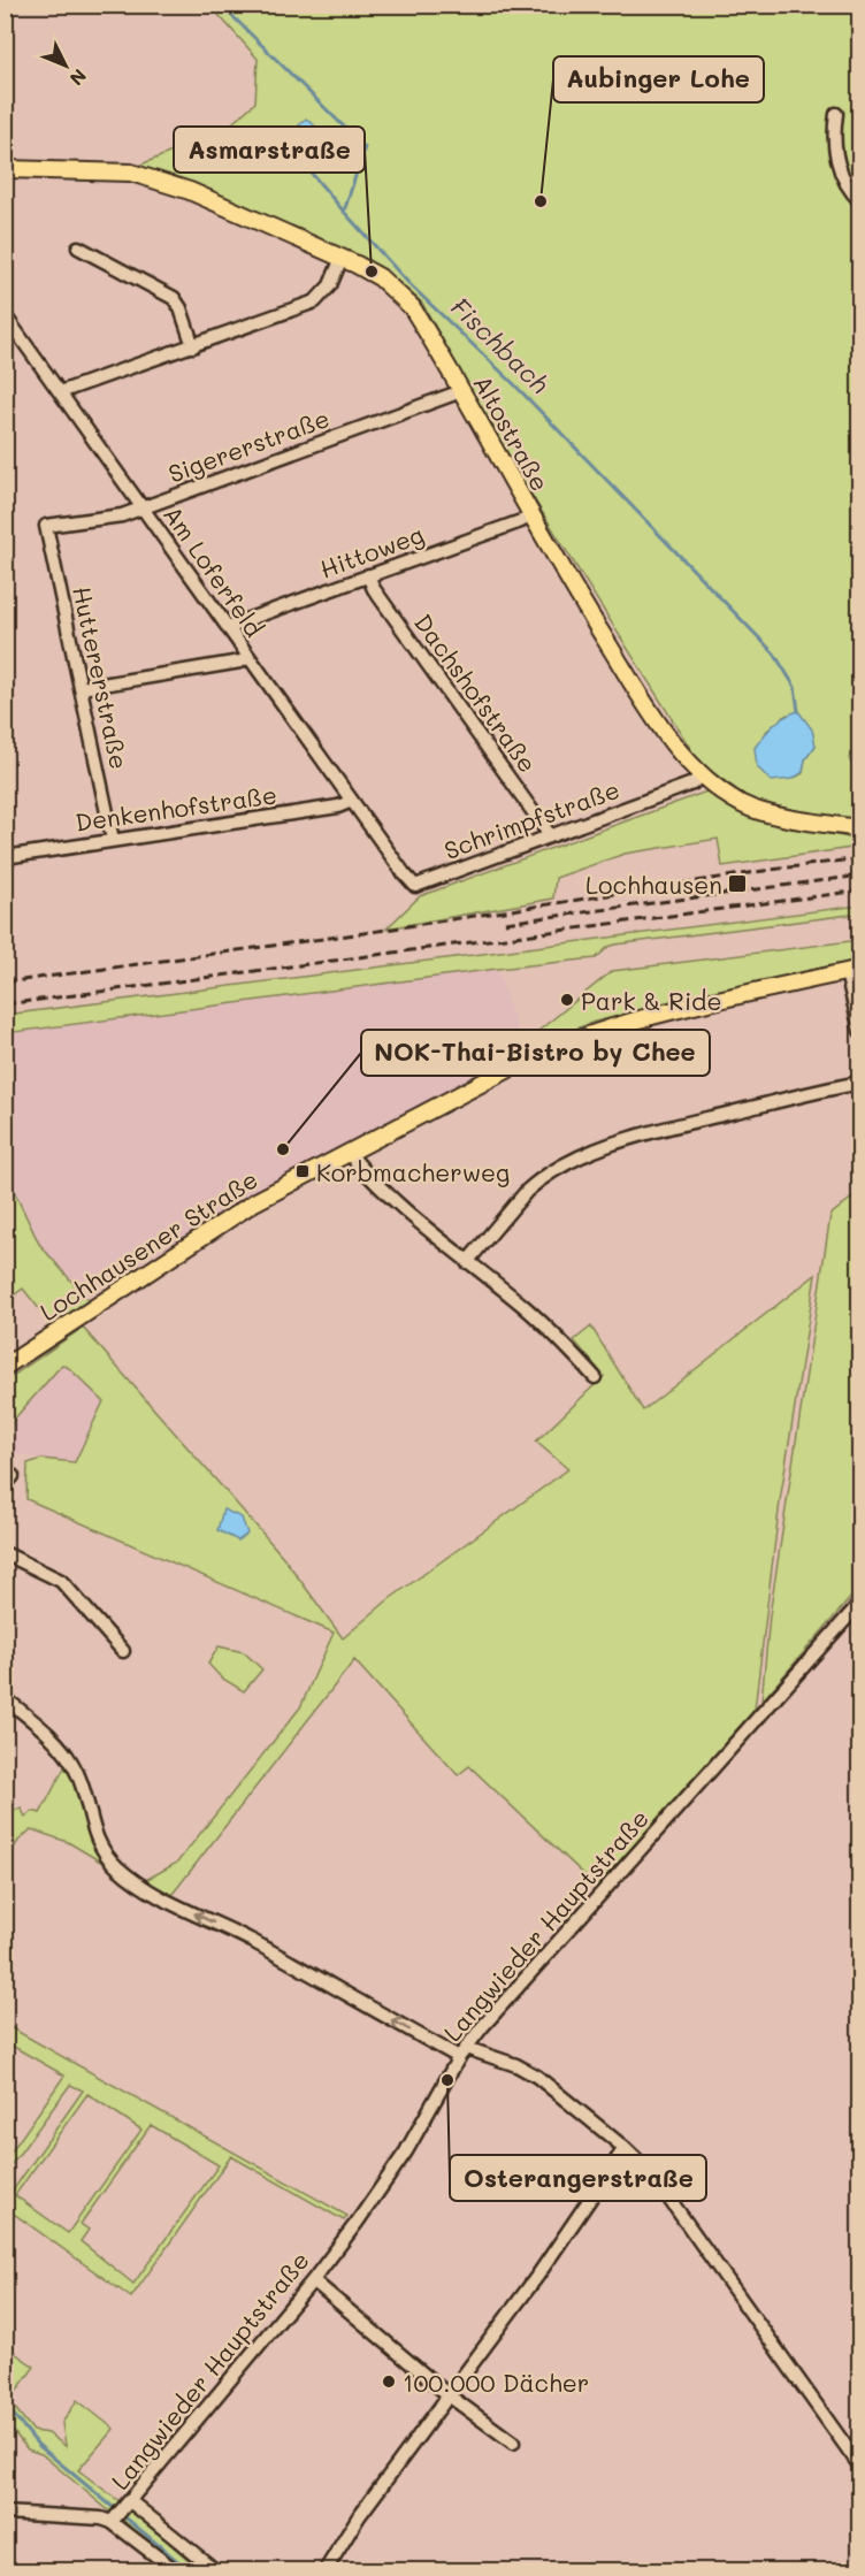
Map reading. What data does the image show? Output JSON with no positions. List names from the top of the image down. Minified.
{"streets":{"main road":["Altostraße","Lochhausener Straße"],"street":["Sigererstraße","Hittoweg","Am Loferfeld","Huttererstraße","Dachshofstraße","Denkenhofstraße","Schrimpfstraße","Langwieder Hauptstraße"]},"crossings":[["Altostraße","Sigererstraße"],["Altostraße","Hittoweg"],["Altostraße","Schrimpfstraße"],["Sigererstraße","Am Loferfeld"],["Sigererstraße","Huttererstraße"],["Hittoweg","Am Loferfeld"],["Hittoweg","Dachshofstraße"],["Am Loferfeld","Denkenhofstraße"],["Am Loferfeld","Schrimpfstraße"],["Huttererstraße","Denkenhofstraße"],["Dachshofstraße","Schrimpfstraße"]],"water":["Fischbach"],"places":{"other":["Aubinger Lohe","Asmarstraße","Park & Ride","NOK-Thai-Bistro by Chee","Osterangerstraße","100.000 Dächer"],"transit":["Lochhausen","Korbmacherweg"]},"north":"bottom right"}
